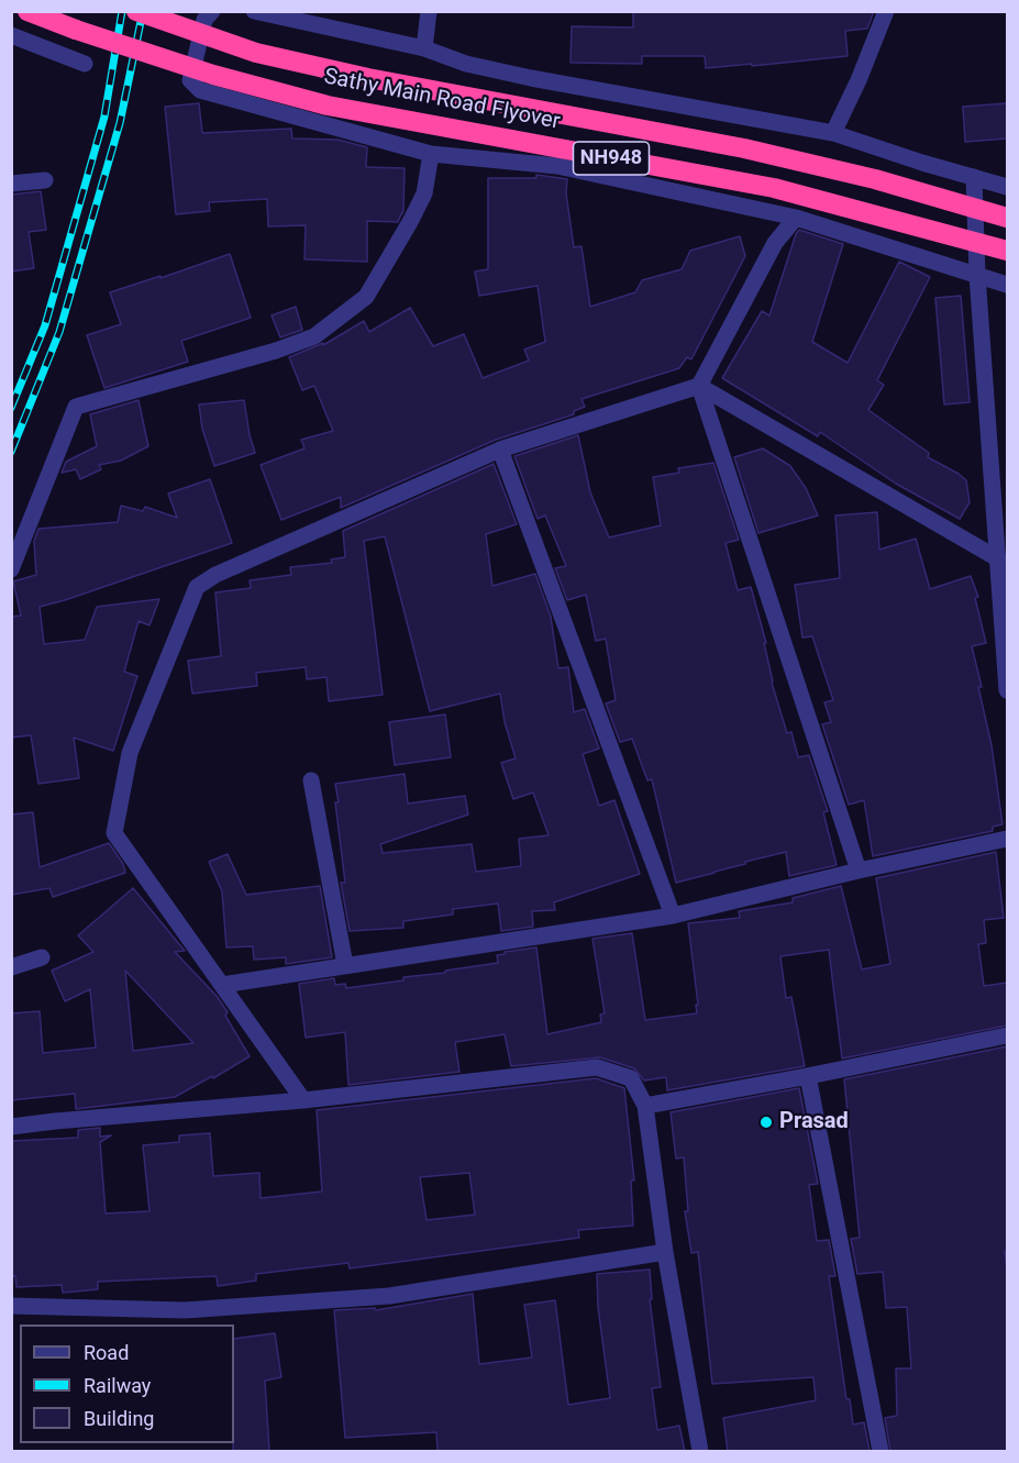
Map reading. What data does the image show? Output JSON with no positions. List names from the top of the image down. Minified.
{"streets":{"highway":["Sathy Main Road Flyover","NH948"]},"places":["Prasad"],"legend":["Road","Railway","Building"]}
